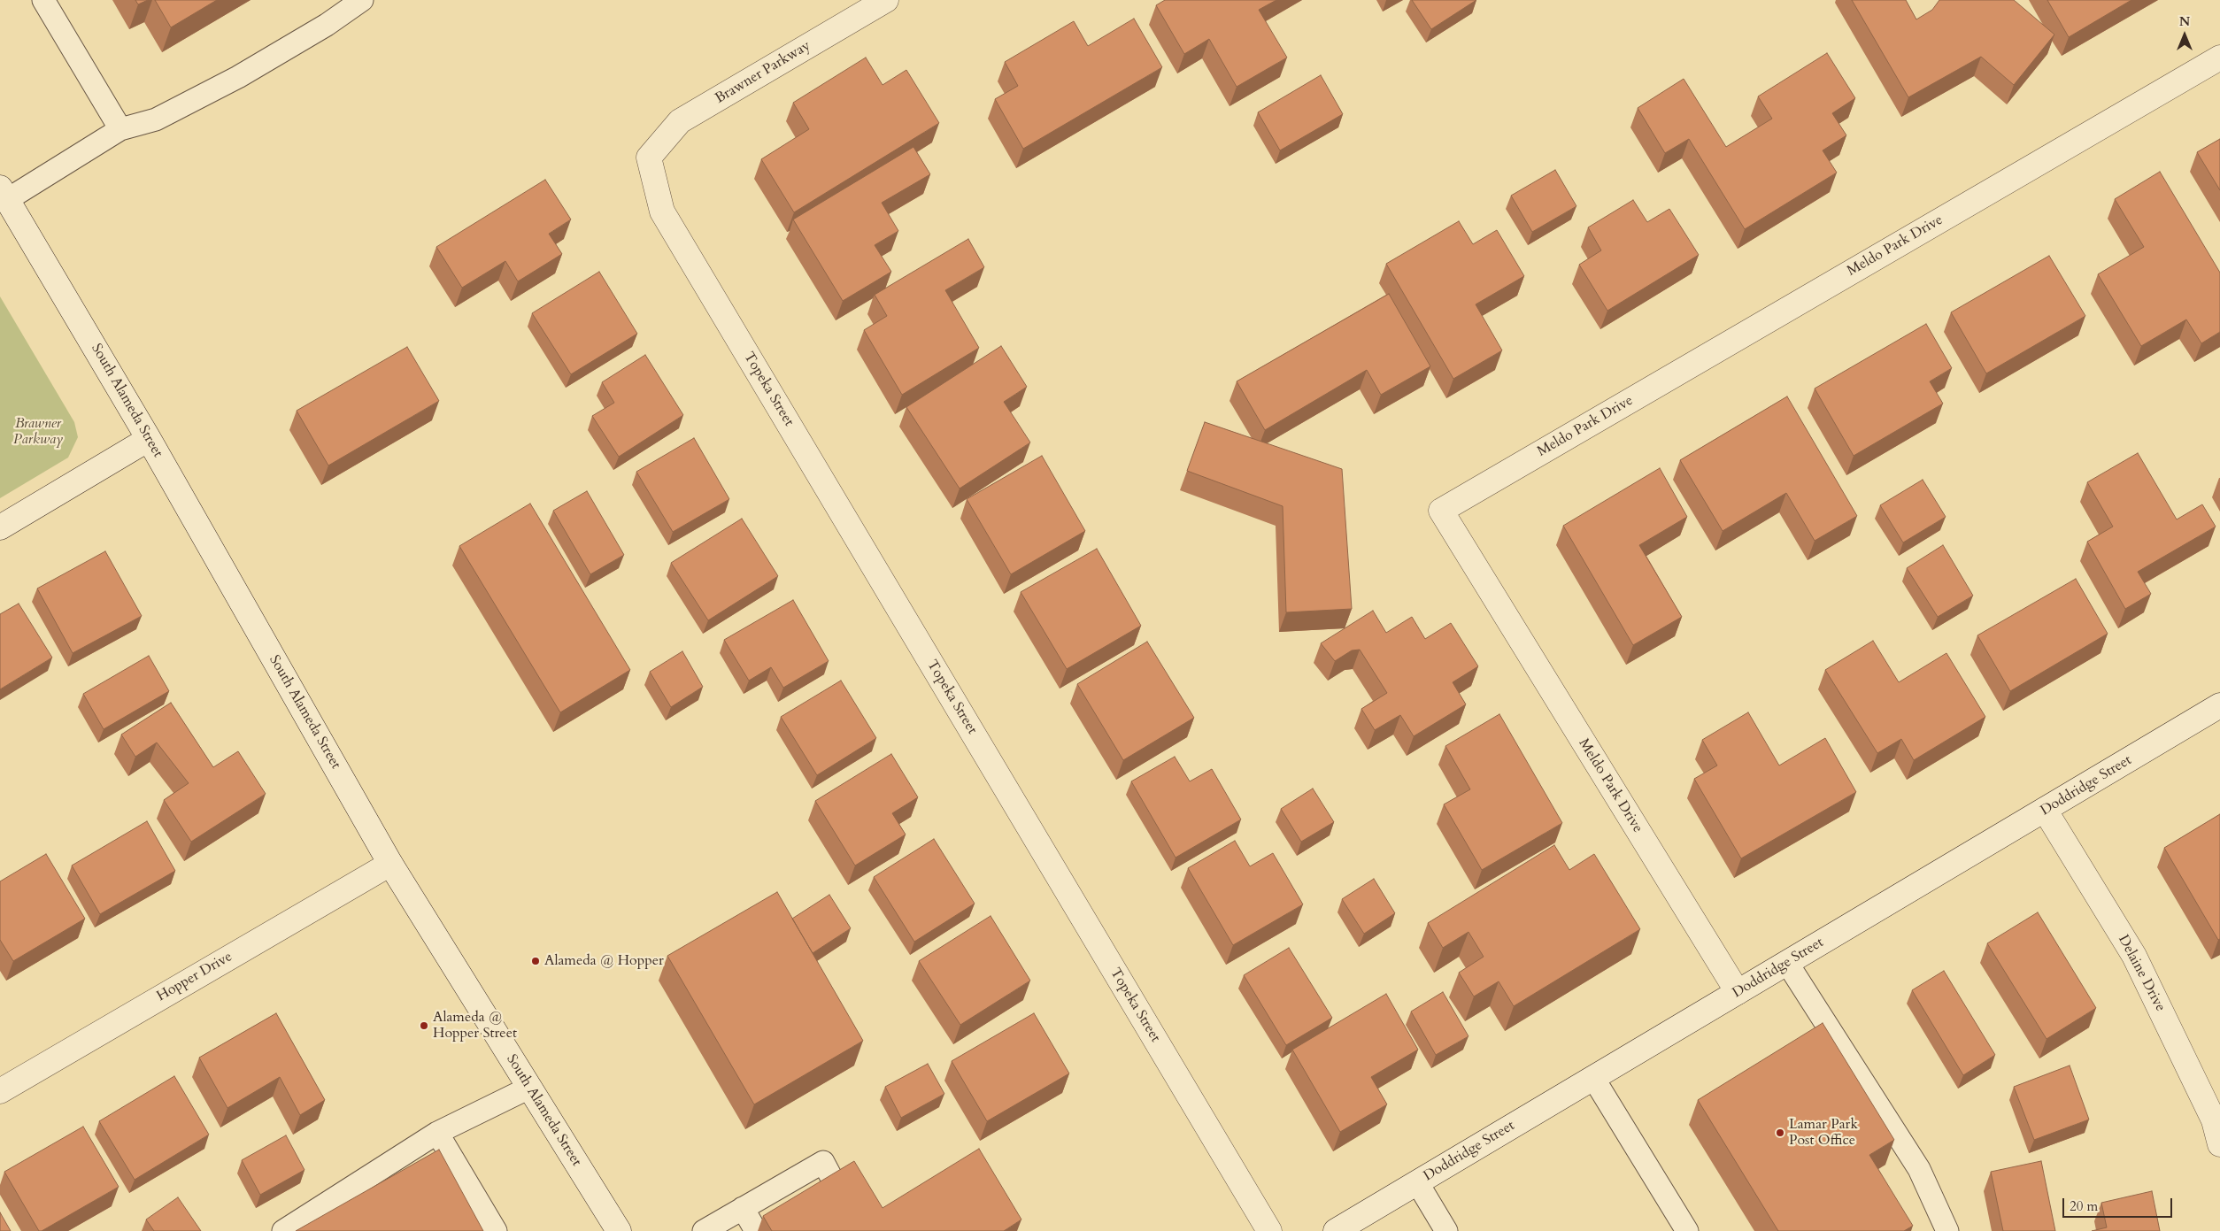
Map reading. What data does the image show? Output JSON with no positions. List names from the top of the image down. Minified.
{"streets":{"street":["Brawner Parkway","Meldo Park Drive","Topeka Street","South Alameda Street","Doddridge Street","Delaine Drive","Hopper Drive"]},"crossings":[["Brawner Parkway","Topeka Street"],["Meldo Park Drive","Doddridge Street"],["South Alameda Street","Hopper Drive"],["Doddridge Street","Delaine Drive"]],"parks":["Brawner Parkway"],"places":["Alameda @ Hopper","Alameda @ Hopper Street","Lamar Park Post Office"],"scale_bar":"20 m","north":"top"}
